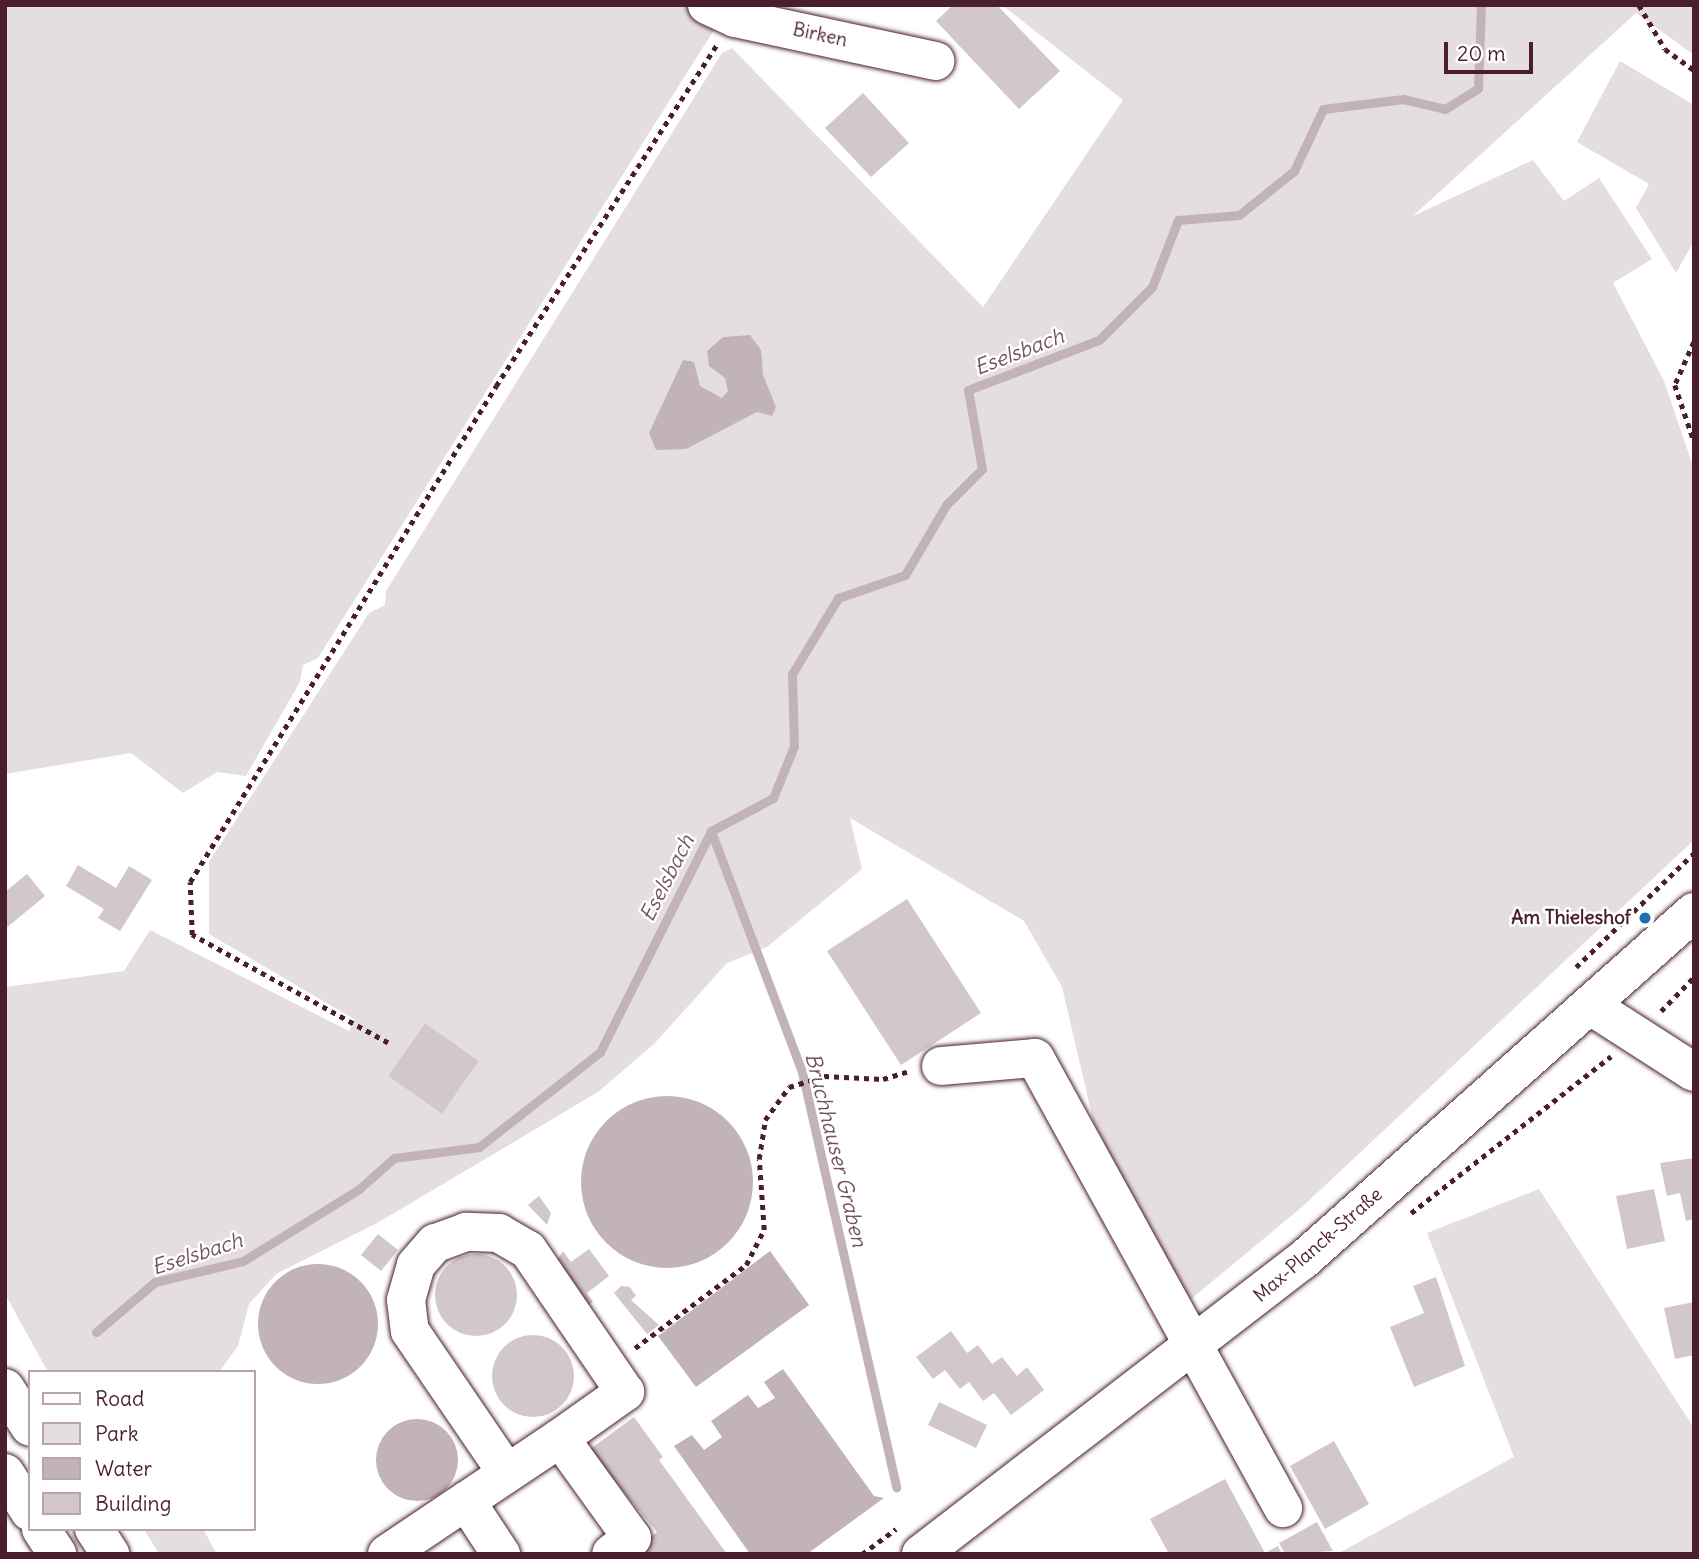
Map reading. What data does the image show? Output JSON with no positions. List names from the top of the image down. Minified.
{"streets":{"main road":["Birken","Max-Planck-Straße"]},"water":["Eselsbach","Bruchhauser Graben"],"places":["Am Thieleshof"],"legend":["Road","Park","Water","Building"],"scale_bar":"20 m"}
